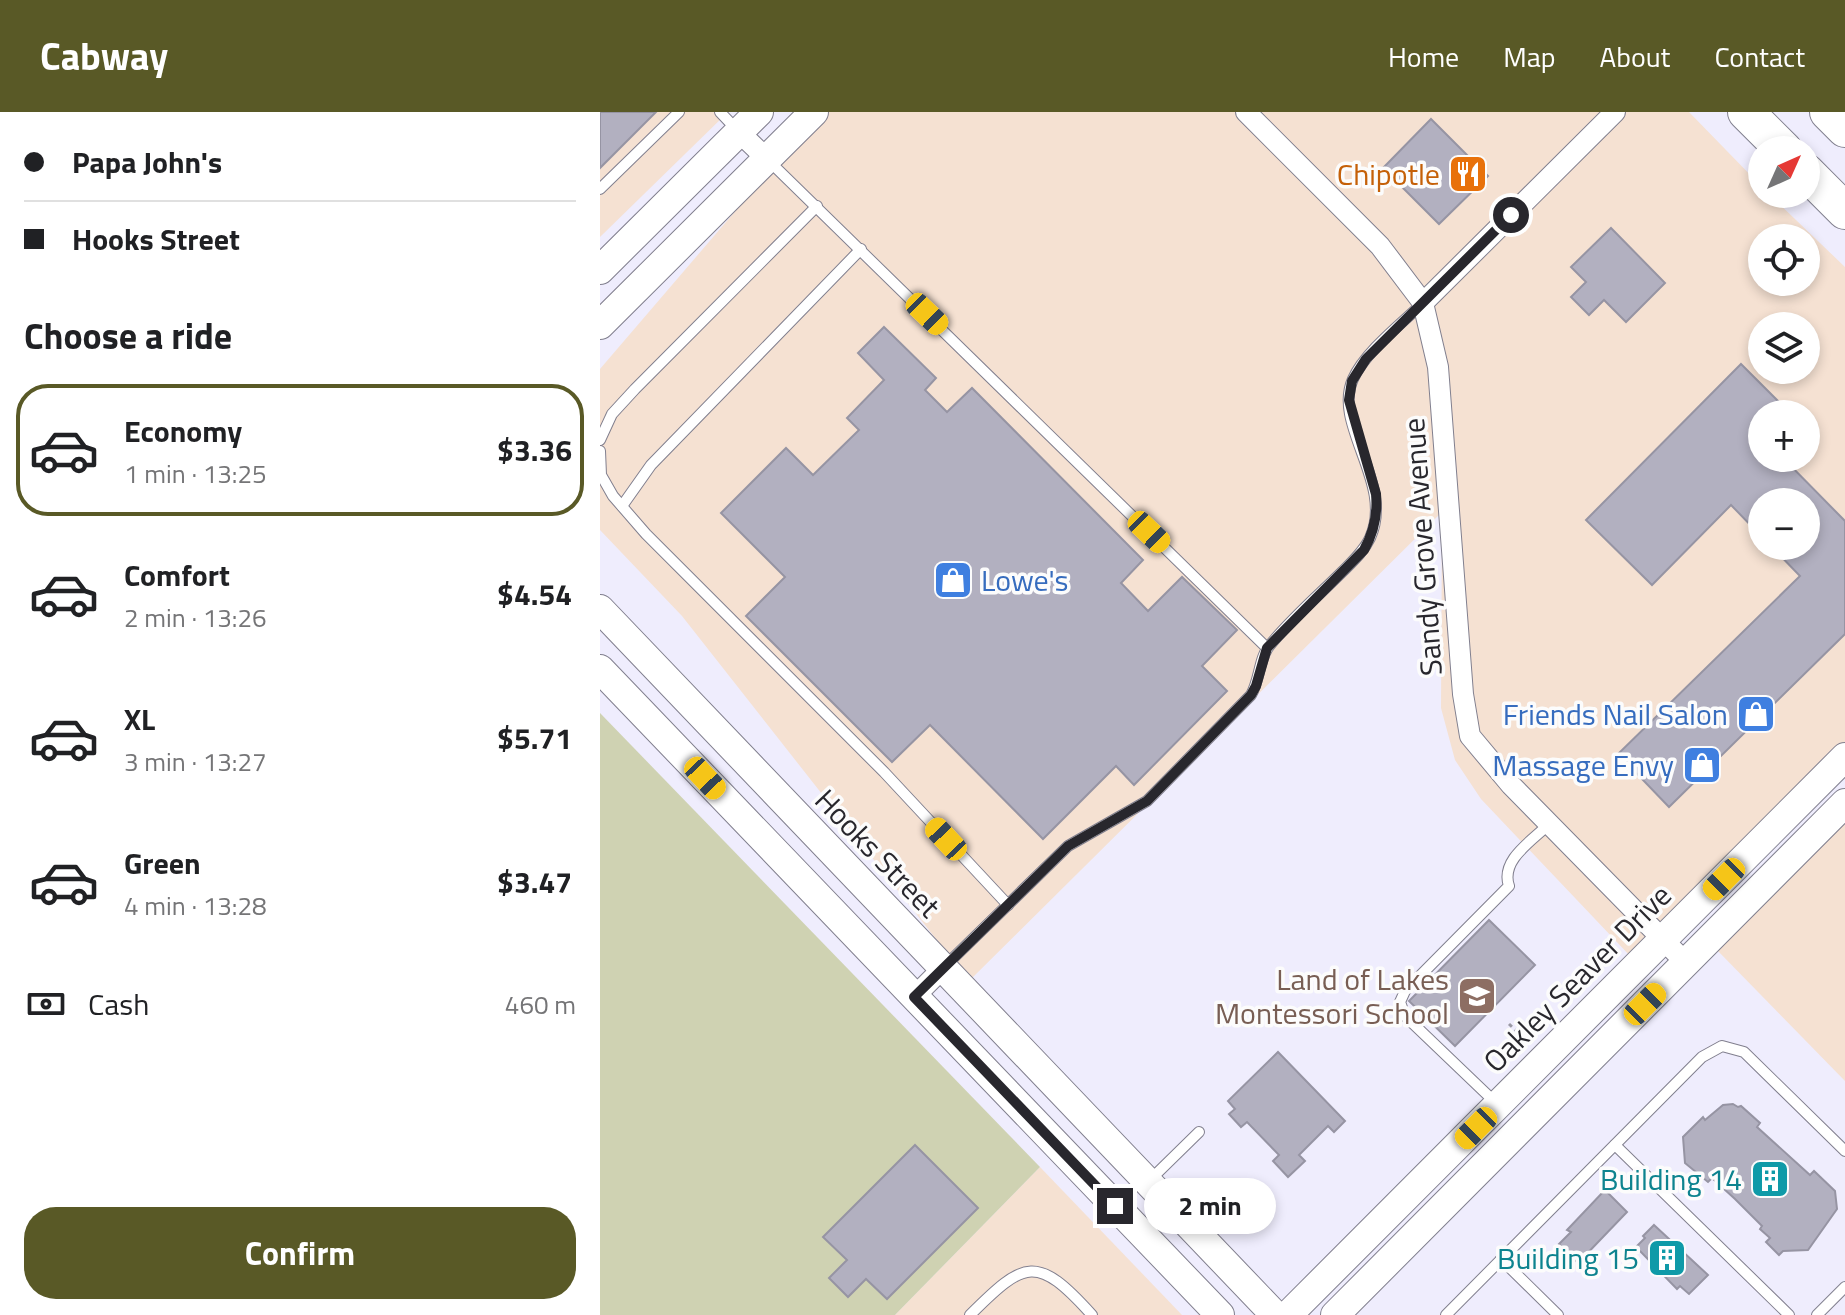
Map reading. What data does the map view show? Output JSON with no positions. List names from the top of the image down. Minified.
{"streets":{"street":["Sandy Grove Avenue","Hooks Street","Oakley Seaver Drive"]},"crossings":[["Sandy Grove Avenue","Oakley Seaver Drive"]],"places":{"restaurant":["Chipotle"],"shop":["Lowe's","Friends Nail Salon","Massage Envy"],"school or university":["Land of Lakes Montessori School"],"building":["Building 14","Building 15"]},"north":"top right","page":{"header":"Cabway","nav":["Home","Map","About","Contact"],"banner":["Papa John's","Hooks Street"],"map_buttons":["+","−"],"heading":"Choose a ride","list":[{"name":"Economy","note":"1 min · 13:25","value":"$3.36"},{"name":"Comfort","note":"2 min · 13:26","value":"$4.54"},{"name":"XL","note":"3 min · 13:27","value":"$5.71"},{"name":"Green","note":"4 min · 13:28","value":"$3.47"}],"pay":["Cash","460 m"],"bubble":"2 min","buttons":"Confirm"}}
